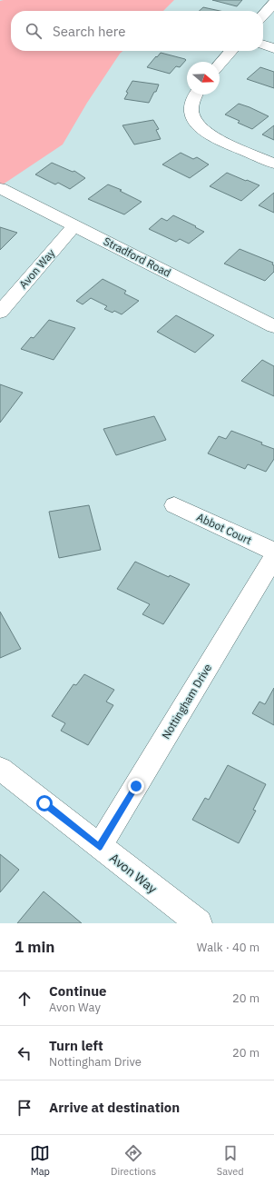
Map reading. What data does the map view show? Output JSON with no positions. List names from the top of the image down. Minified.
{"streets":{"street":["Stradford Road","Avon Way","Abbot Court","Nottingham Drive"]},"crossings":[["Stradford Road","Avon Way"],["Avon Way","Nottingham Drive"]],"north":"right","page":{"search":"Search here","heading":["1 min","Walk · 40 m"],"list":[["Continue","Avon Way","20 m"],["Turn left","Nottingham Drive","20 m"],"Arrive at destination"],"nav":["Map","Directions","Saved"]}}
